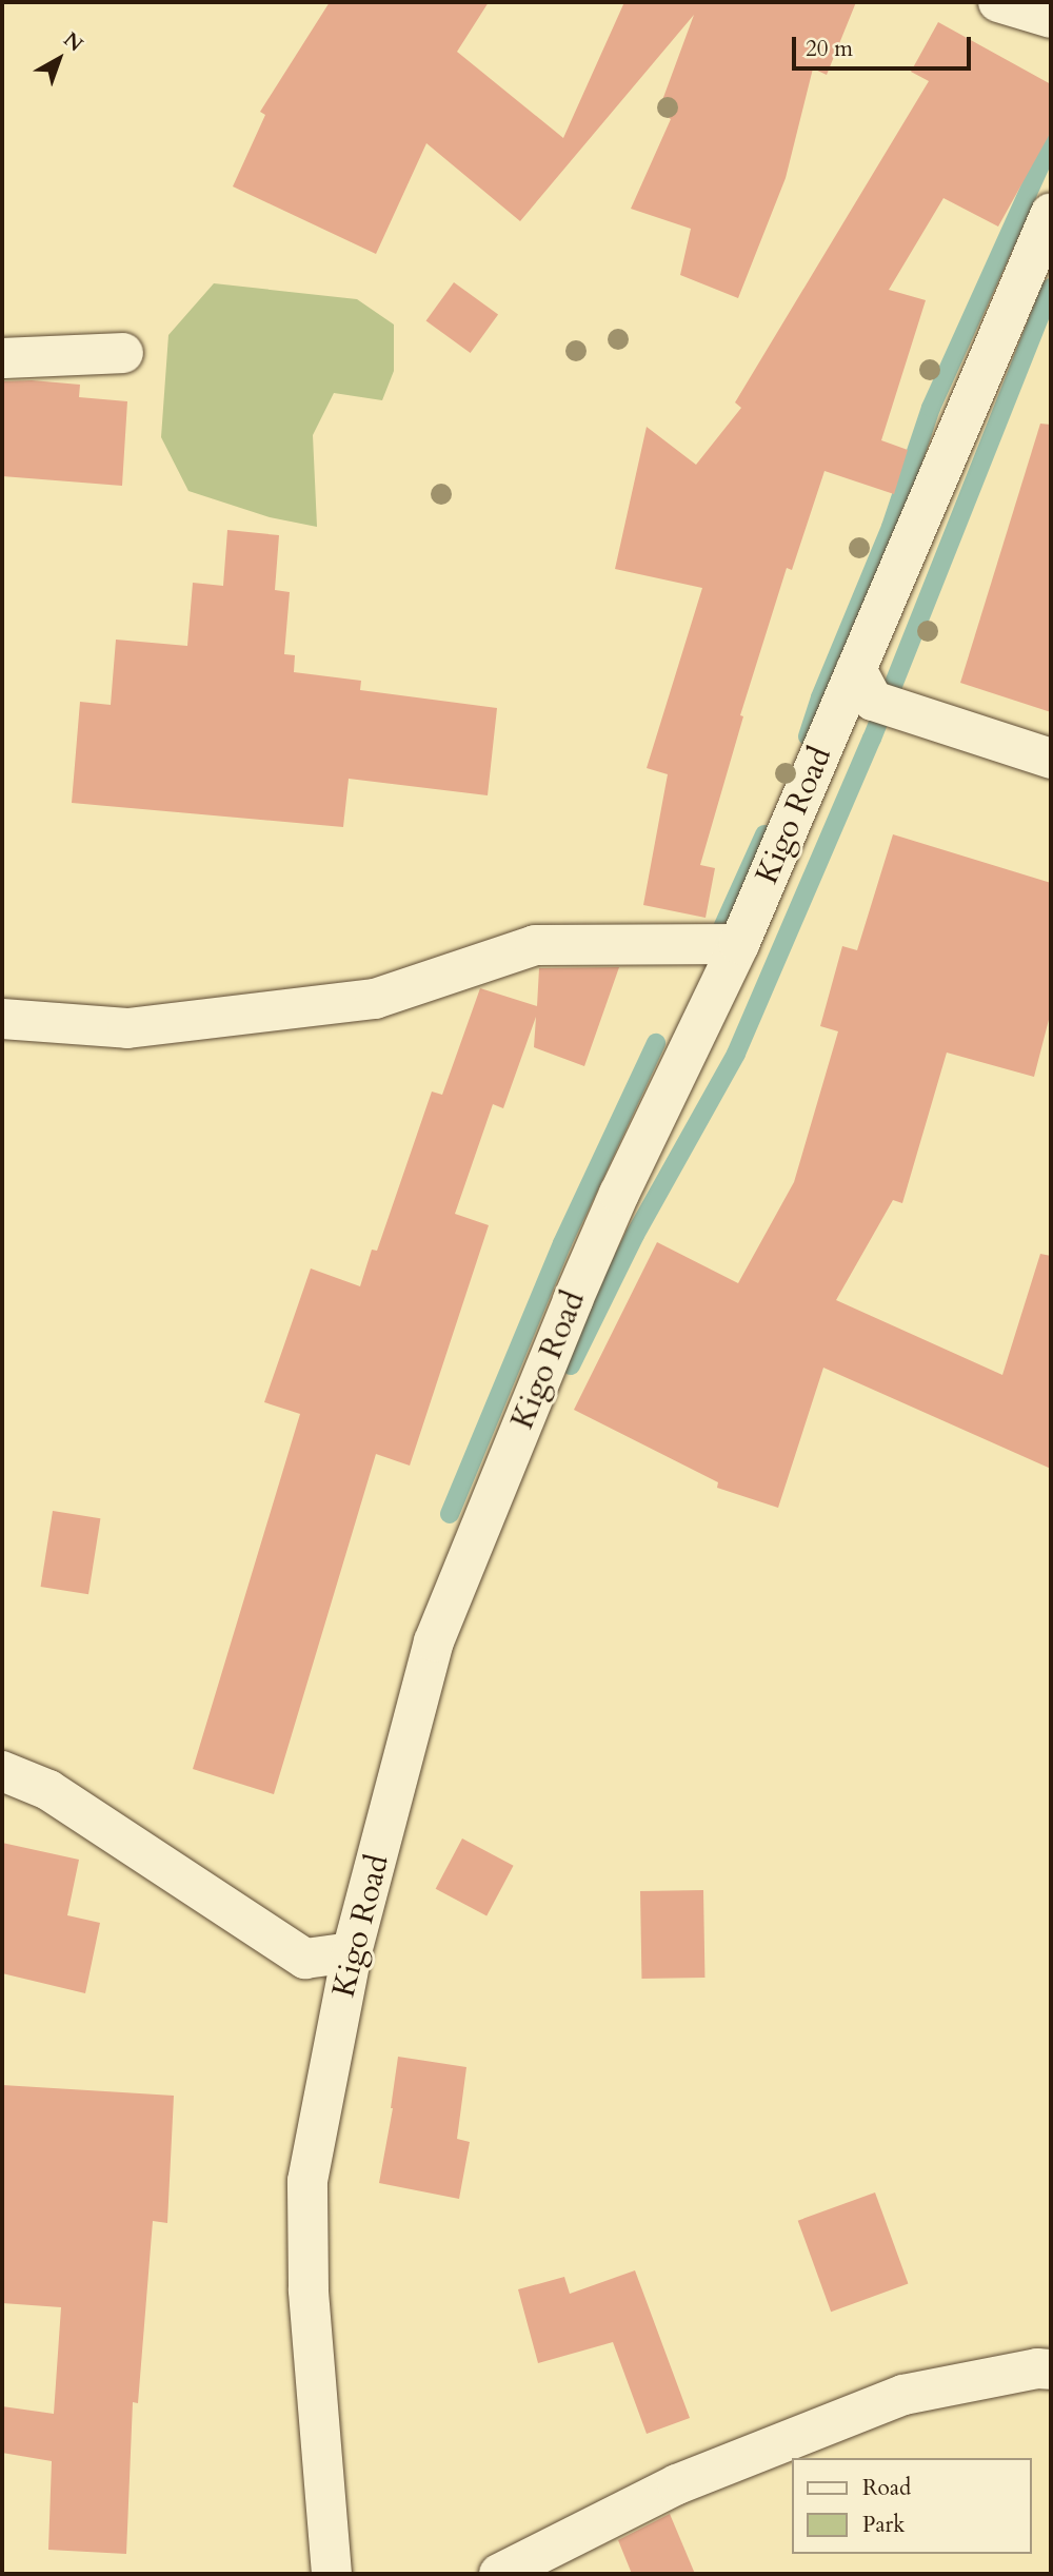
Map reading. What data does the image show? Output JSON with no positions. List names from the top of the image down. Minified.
{"streets":{"street":["Kigo Road"]},"legend":["Road","Park"],"scale_bar":"20 m","north":"top right"}
